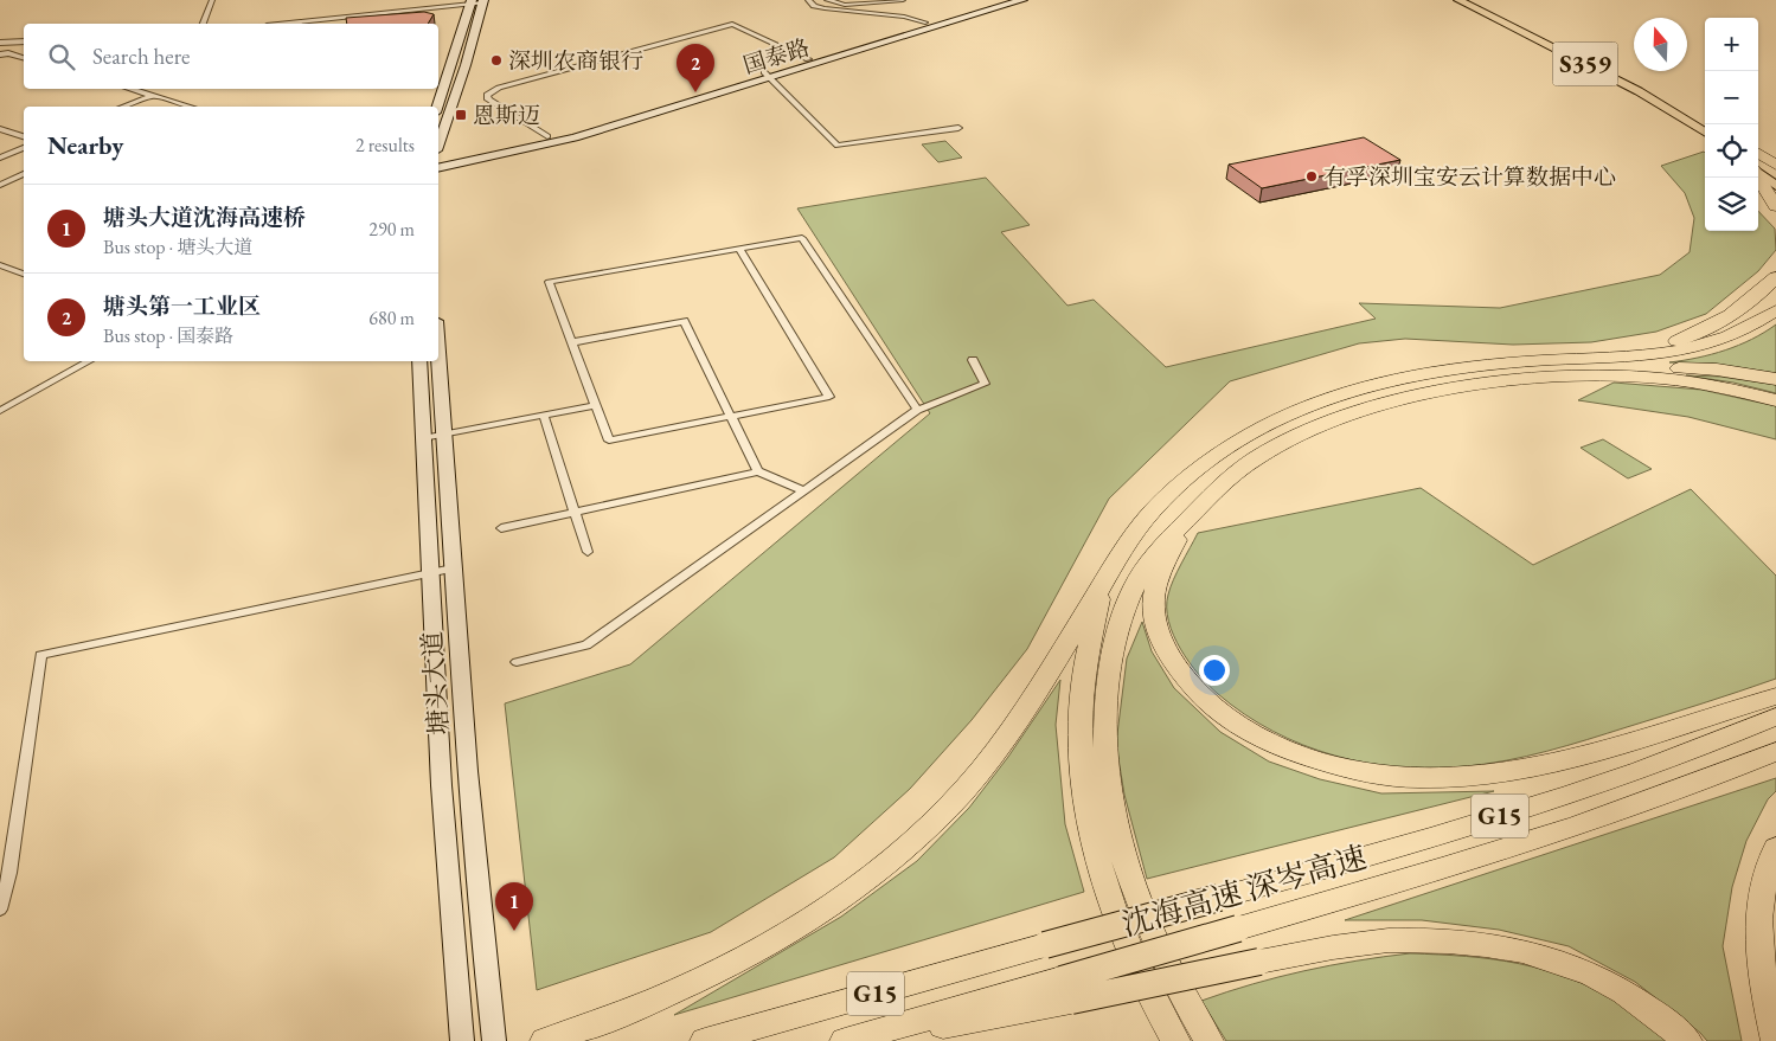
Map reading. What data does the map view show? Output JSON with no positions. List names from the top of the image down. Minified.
{"streets":{"highway":["G15","沈海高速 深岑高速"],"main road":["国泰路","S359","塘头大道"]},"places":{"other":["深圳农商银行","有孚深圳宝安云计算数据中心"],"transit":["恩斯迈"]},"north":"top","page":{"map_buttons":["+","−"],"search":"Search here","pins":["2","1"],"heading":["Nearby","2 results"],"list":[{"mark":"1","name":"塘头大道沈海高速桥","note":"Bus stop · 塘头大道","value":"290 m"},{"mark":"2","name":"塘头第一工业区","note":"Bus stop · 国泰路","value":"680 m"}]}}
